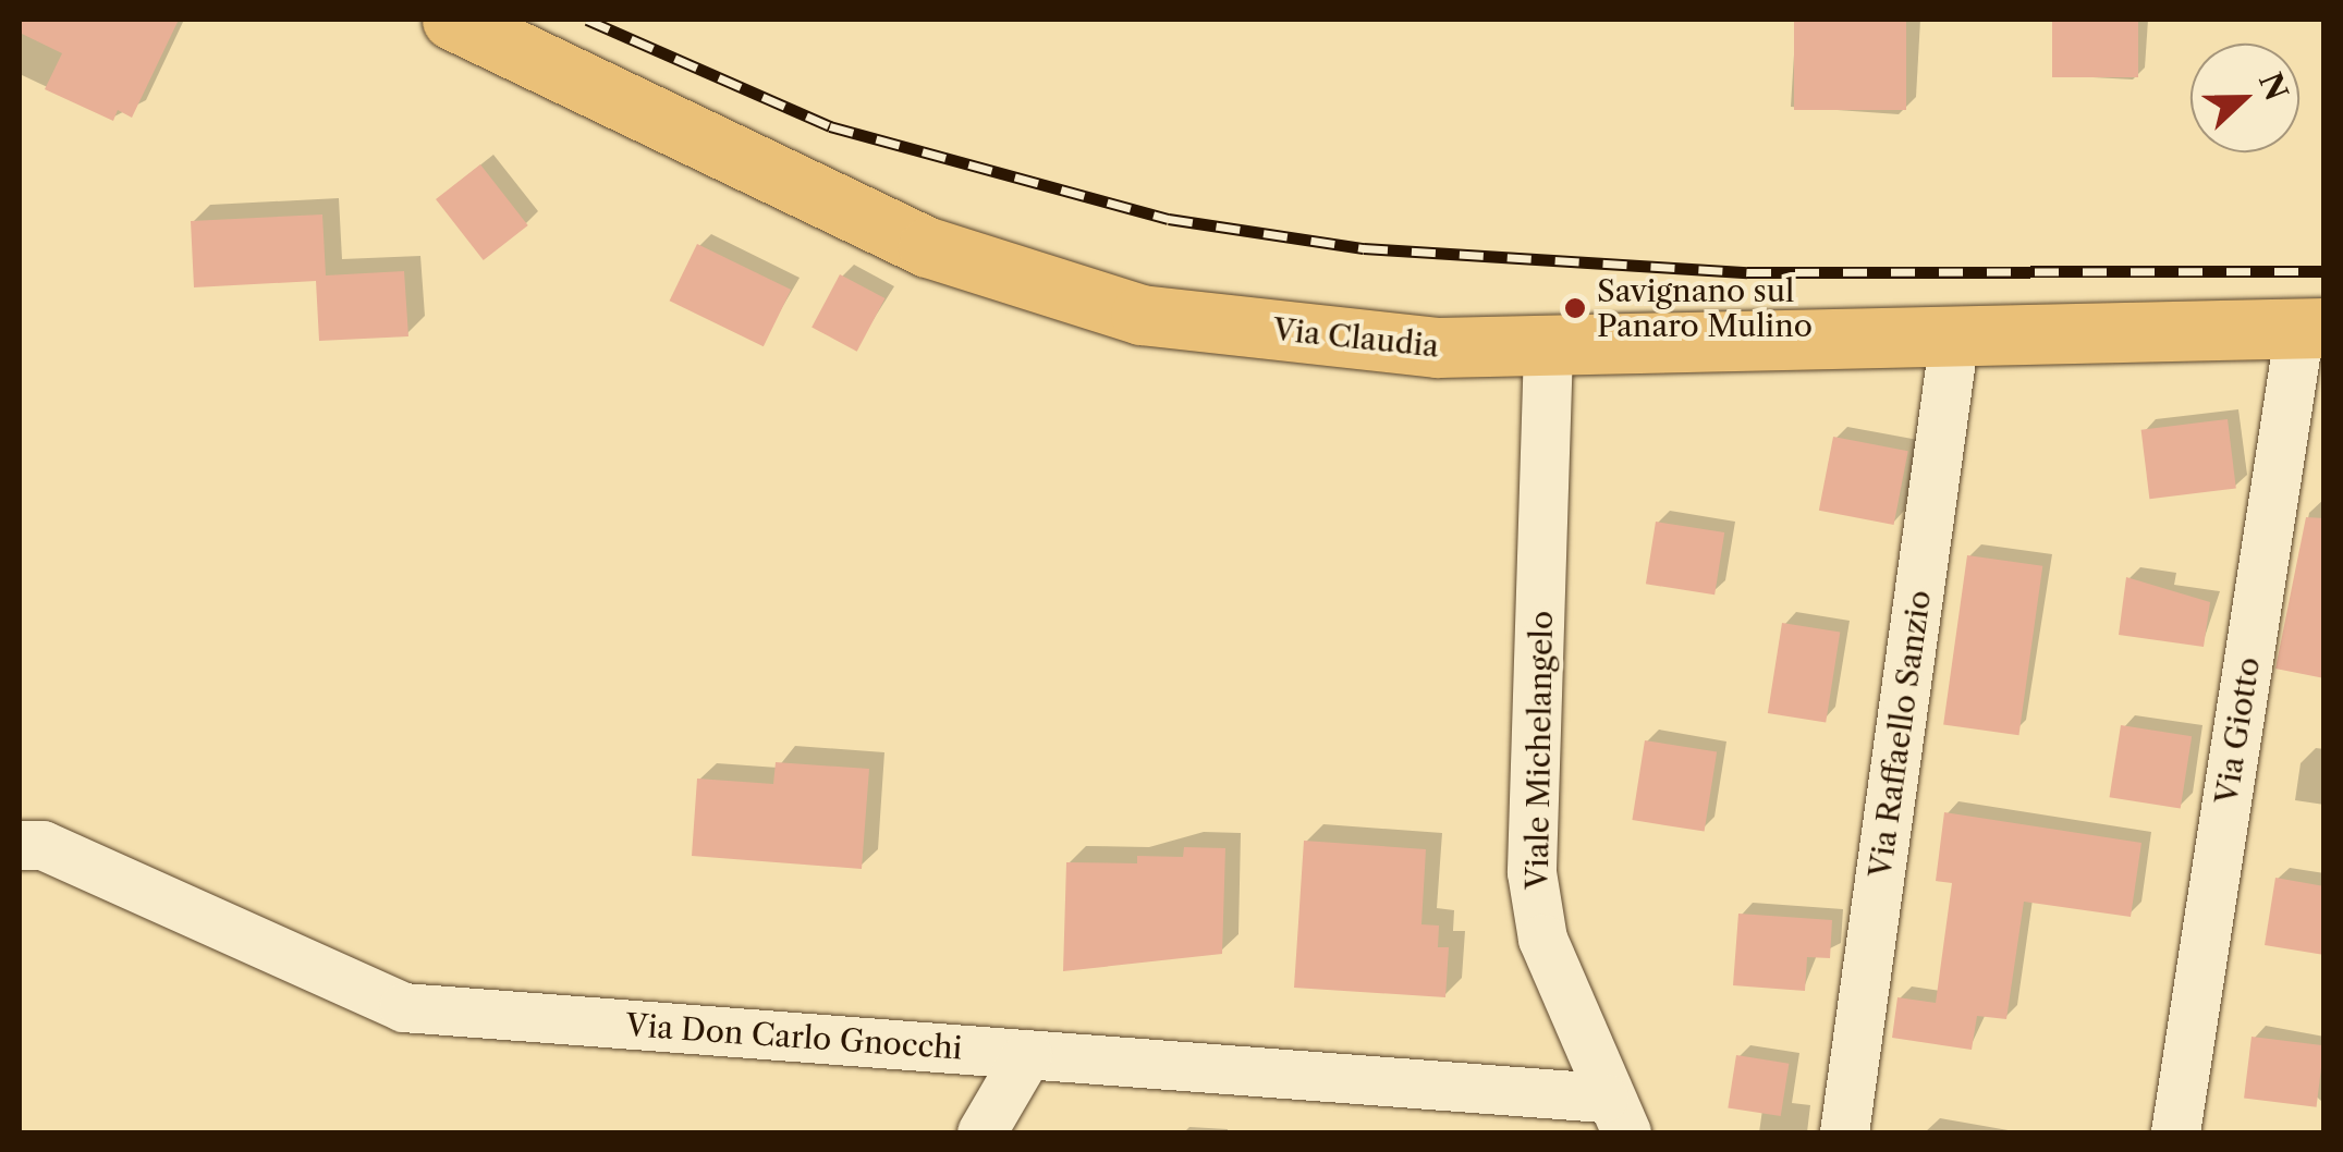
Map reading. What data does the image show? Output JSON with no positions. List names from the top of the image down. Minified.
{"streets":{"main road":["Via Claudia"],"street":["Via Giotto","Via Raffaello Sanzio","Viale Michelangelo","Via Don Carlo Gnocchi"]},"crossings":[["Via Claudia","Via Giotto"],["Via Claudia","Via Raffaello Sanzio"],["Via Claudia","Viale Michelangelo"],["Viale Michelangelo","Via Don Carlo Gnocchi"]],"places":["Savignano sul Panaro Mulino"],"north":"right"}
